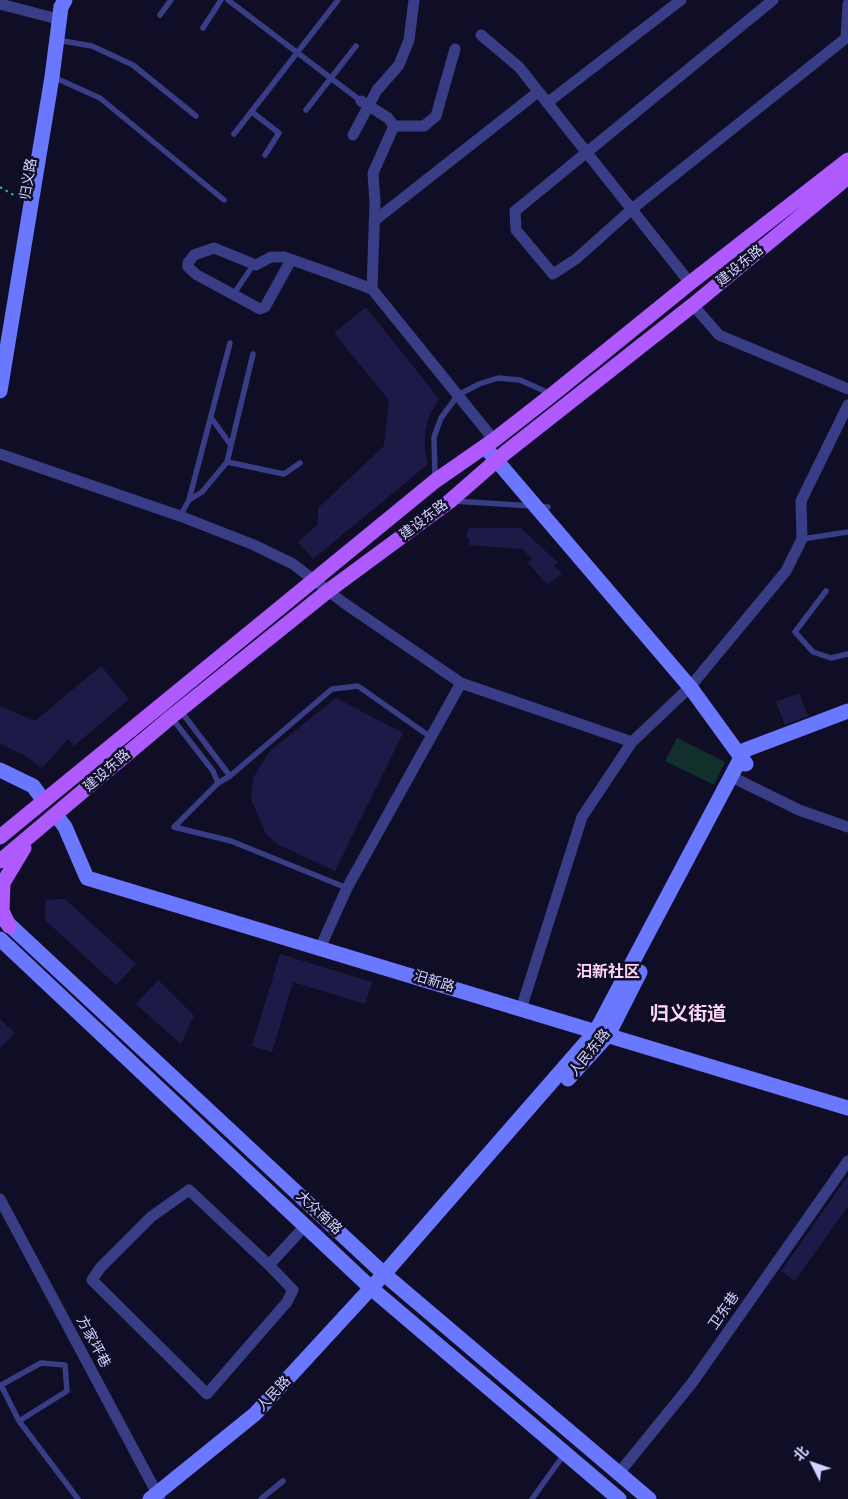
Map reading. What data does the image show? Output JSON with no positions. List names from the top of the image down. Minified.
{"streets":{"main road":["建设东路"],"street":["归义路","汨新路","人民东路","大众南路","卫东巷","方家坪巷","人民路"]},"crossings":[["建设东路","汨新路"],["汨新路","人民东路"],["人民东路","大众南路"],["人民东路","人民路"],["大众南路","卫东巷"],["大众南路","人民路"],["方家坪巷","人民路"]],"districts":["汨新社区","归义街道"],"north":"top left"}
